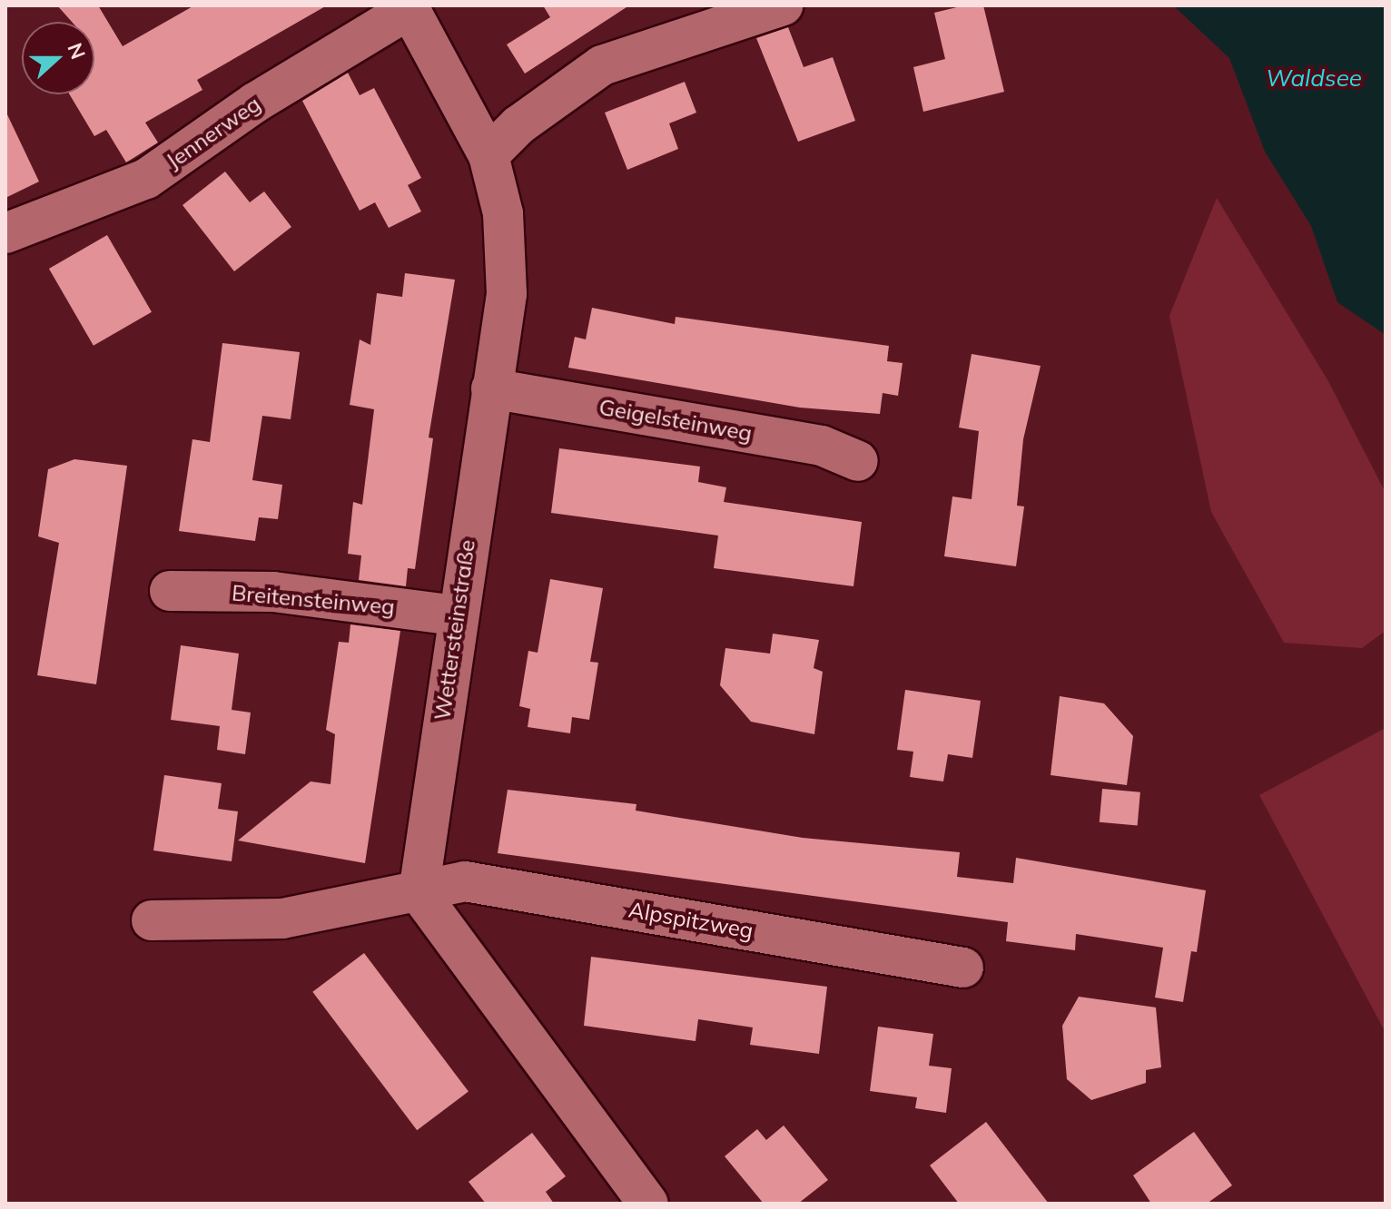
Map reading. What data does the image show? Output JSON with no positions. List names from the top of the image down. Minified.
{"streets":{"street":["Jennerweg","Geigelsteinweg","Breitensteinweg","Wettersteinstraße","Alpspitzweg"]},"crossings":[["Jennerweg","Wettersteinstraße"],["Geigelsteinweg","Wettersteinstraße"],["Breitensteinweg","Wettersteinstraße"],["Wettersteinstraße","Alpspitzweg"]],"water":["Waldsee"],"north":"right"}
